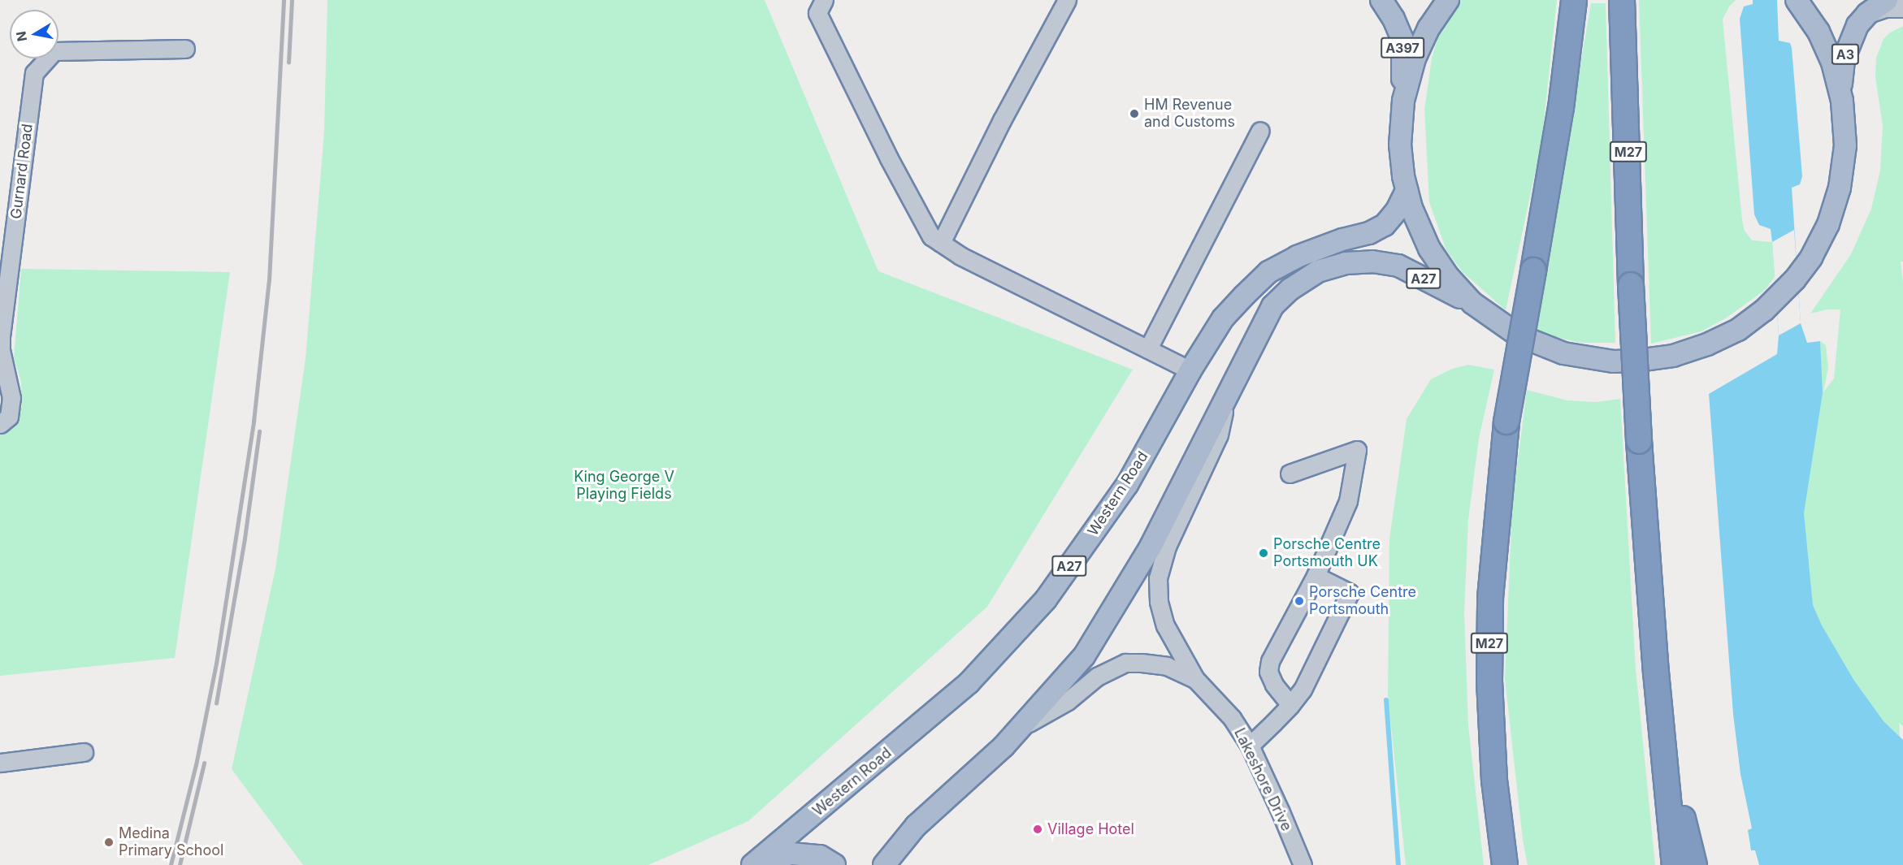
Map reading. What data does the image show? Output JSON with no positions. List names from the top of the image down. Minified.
{"streets":{"highway":["M27"],"main road":["A397","A3","A27","Western Road"],"street":["Gurnard Road","Lakeshore Drive"]},"parks":["King George V Playing Fields"],"places":["HM Revenue and Customs","Porsche Centre Portsmouth UK","Porsche Centre Portsmouth","Village Hotel","Medina Primary School"],"north":"left"}
